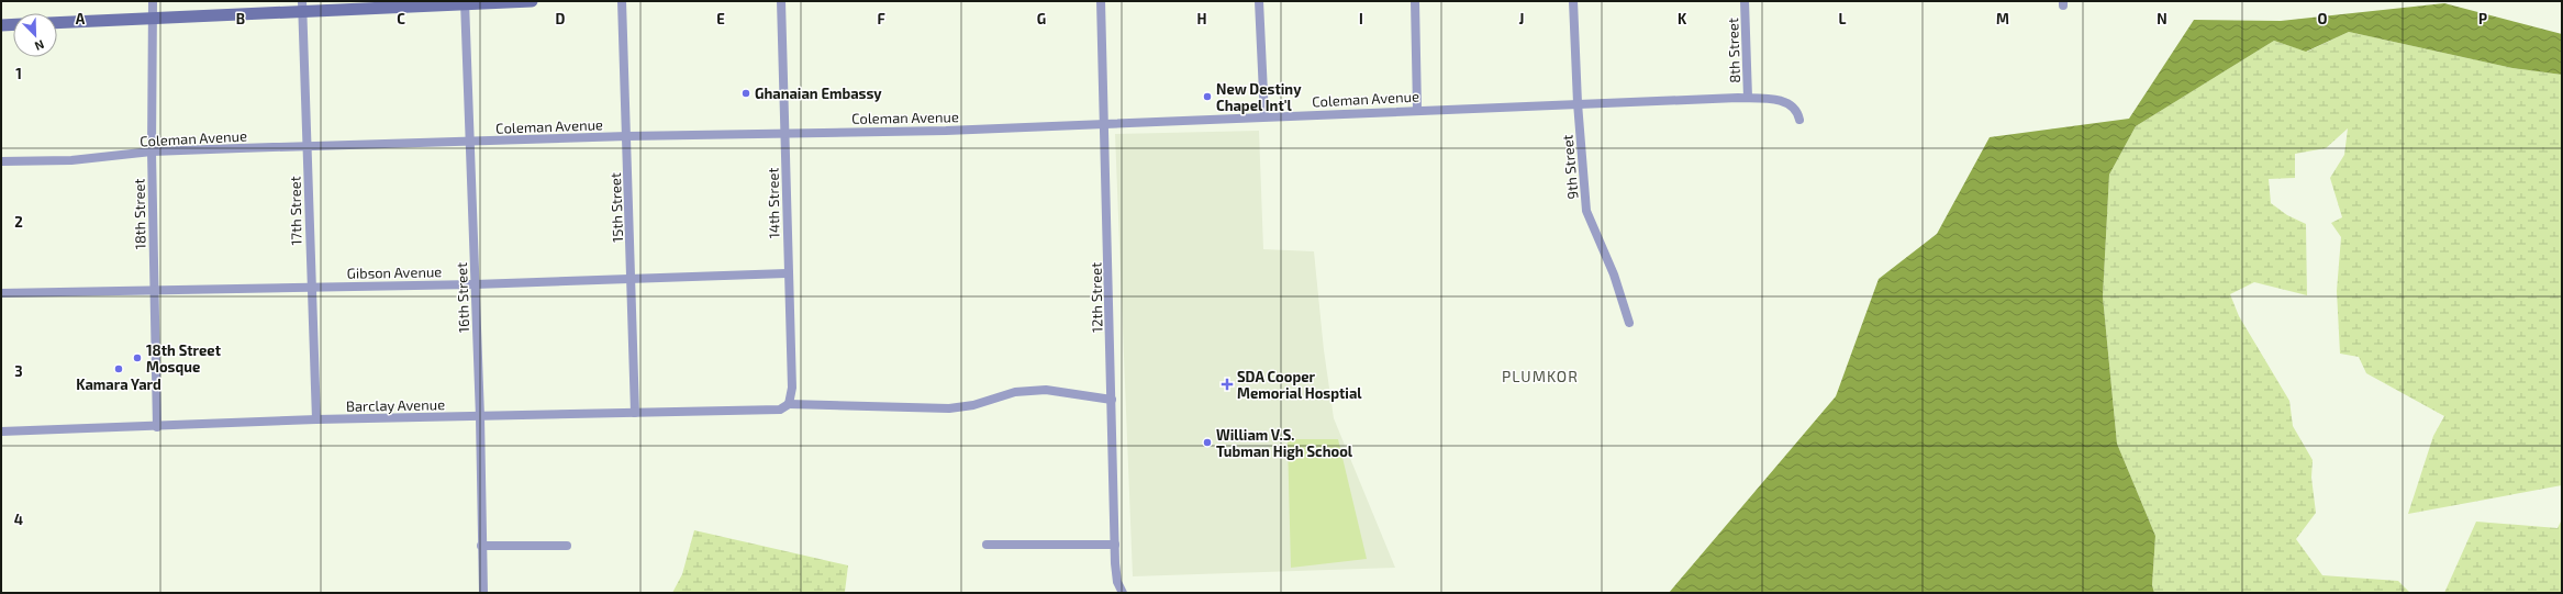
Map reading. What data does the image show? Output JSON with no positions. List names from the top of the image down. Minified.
{"streets":{"street":["8th Street","Coleman Avenue","9th Street","14th Street","15th Street","17th Street","18th Street","Gibson Avenue","16th Street","12th Street","Barclay Avenue"]},"crossings":[["8th Street","Coleman Avenue"],["Coleman Avenue","9th Street"],["Coleman Avenue","14th Street"],["Coleman Avenue","15th Street"],["Coleman Avenue","17th Street"],["Coleman Avenue","18th Street"],["Coleman Avenue","16th Street"],["Coleman Avenue","12th Street"],["14th Street","Gibson Avenue"],["14th Street","Barclay Avenue"],["15th Street","Gibson Avenue"],["15th Street","Barclay Avenue"],["17th Street","Gibson Avenue"],["17th Street","Barclay Avenue"],["18th Street","Gibson Avenue"],["18th Street","Barclay Avenue"],["Gibson Avenue","16th Street"],["16th Street","Barclay Avenue"],["12th Street","Barclay Avenue"]],"districts":["PLUMKOR"],"places":{"other":["Ghanaian Embassy","New Destiny Chapel Int'l","18th Street Mosque","Kamara Yard","William V.S. Tubman High School"],"health":["SDA Cooper Memorial Hosptial"]},"north":"bottom right","grid":{"columns":["A","B","C","D","E","F","G","H","I","J","K","L","M","N","O","P"],"rows":["1","2","3","4"]}}
